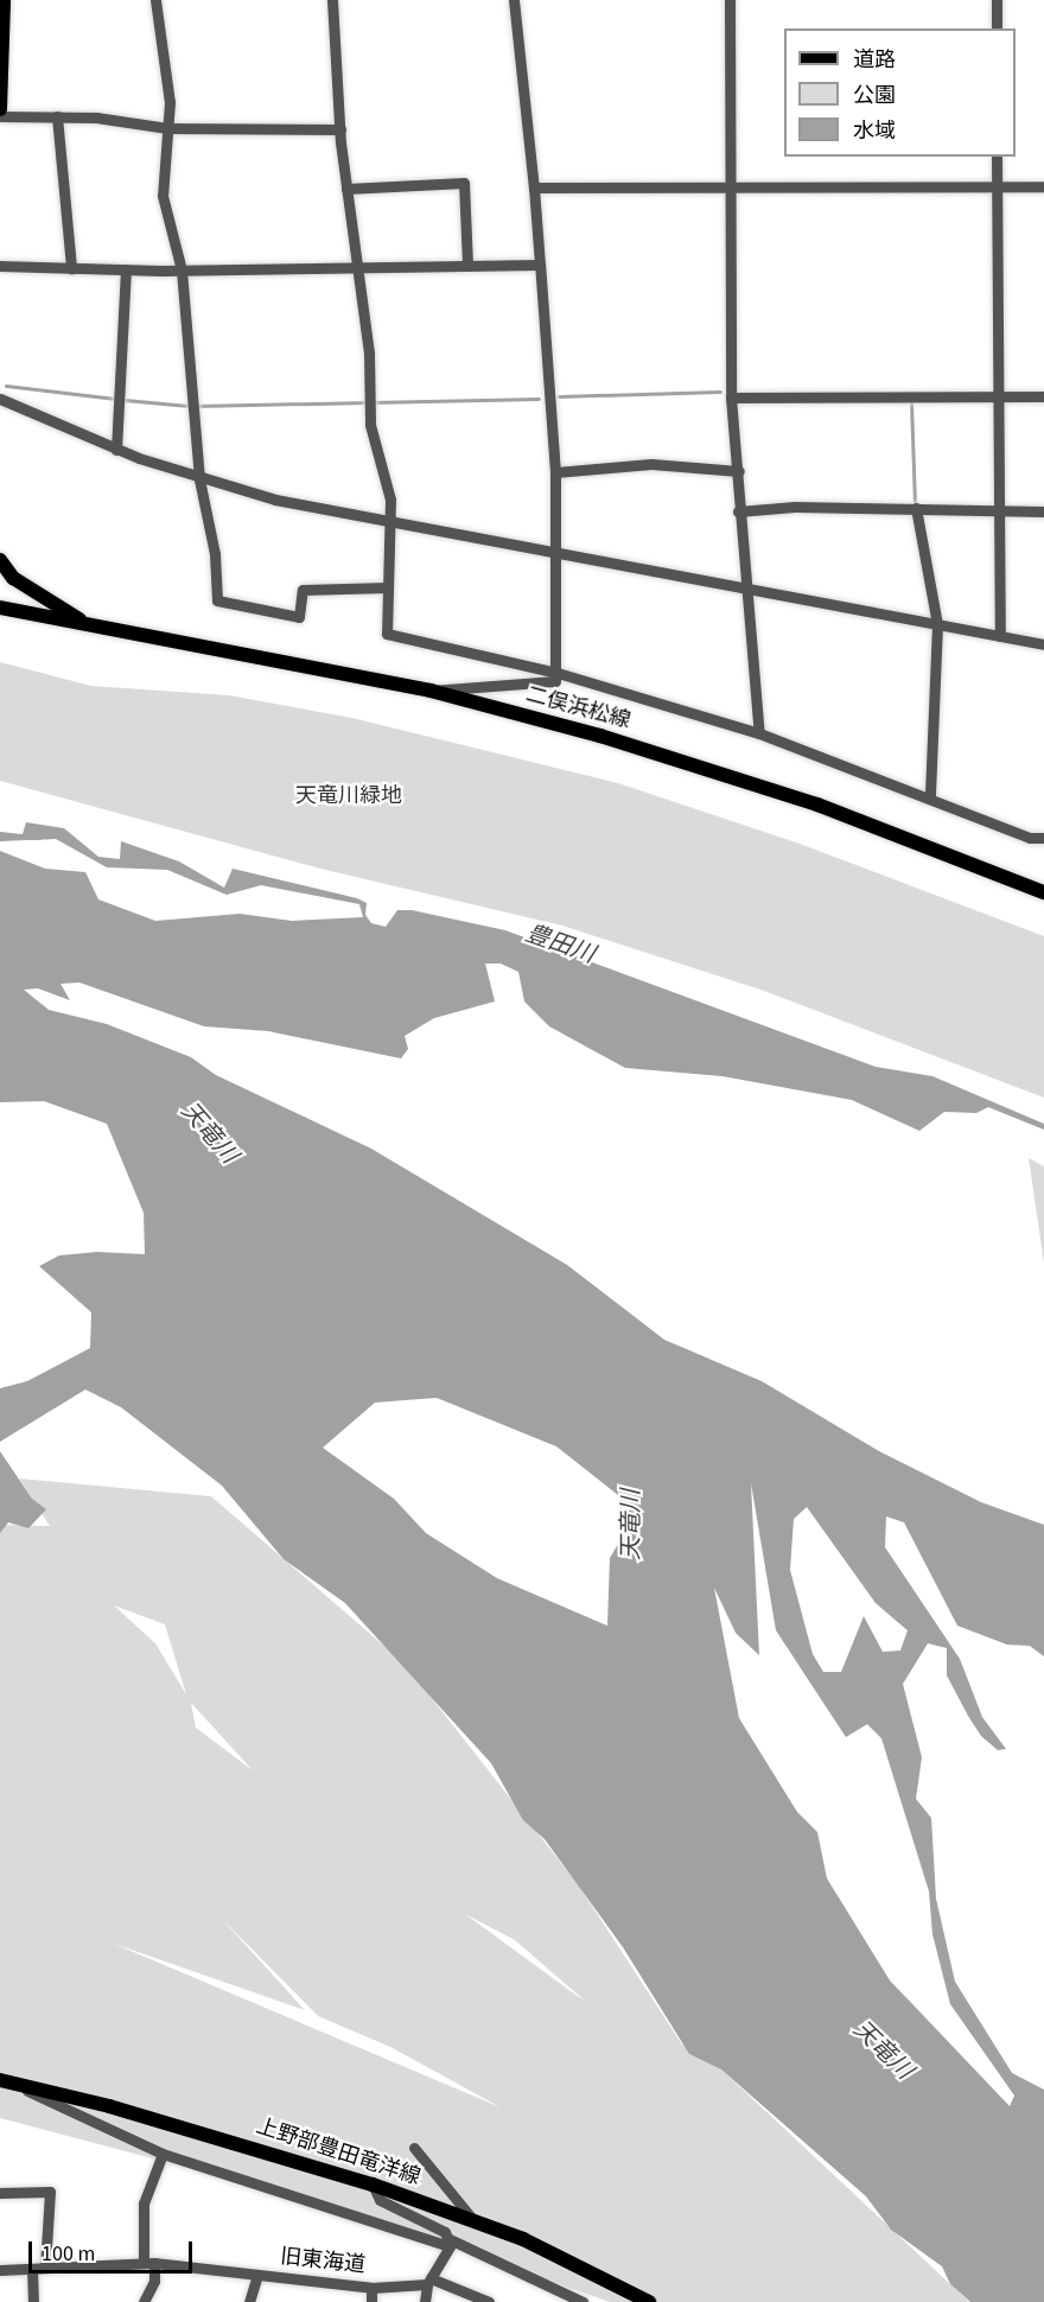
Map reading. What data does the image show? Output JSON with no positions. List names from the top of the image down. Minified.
{"streets":{"main road":["二俣浜松線","上野部豊田竜洋線"],"street":["旧東海道"]},"water":["豊田川","天竜川"],"parks":["天竜川緑地"],"legend":["道路","公園","水域"],"scale_bar":"100 m"}
